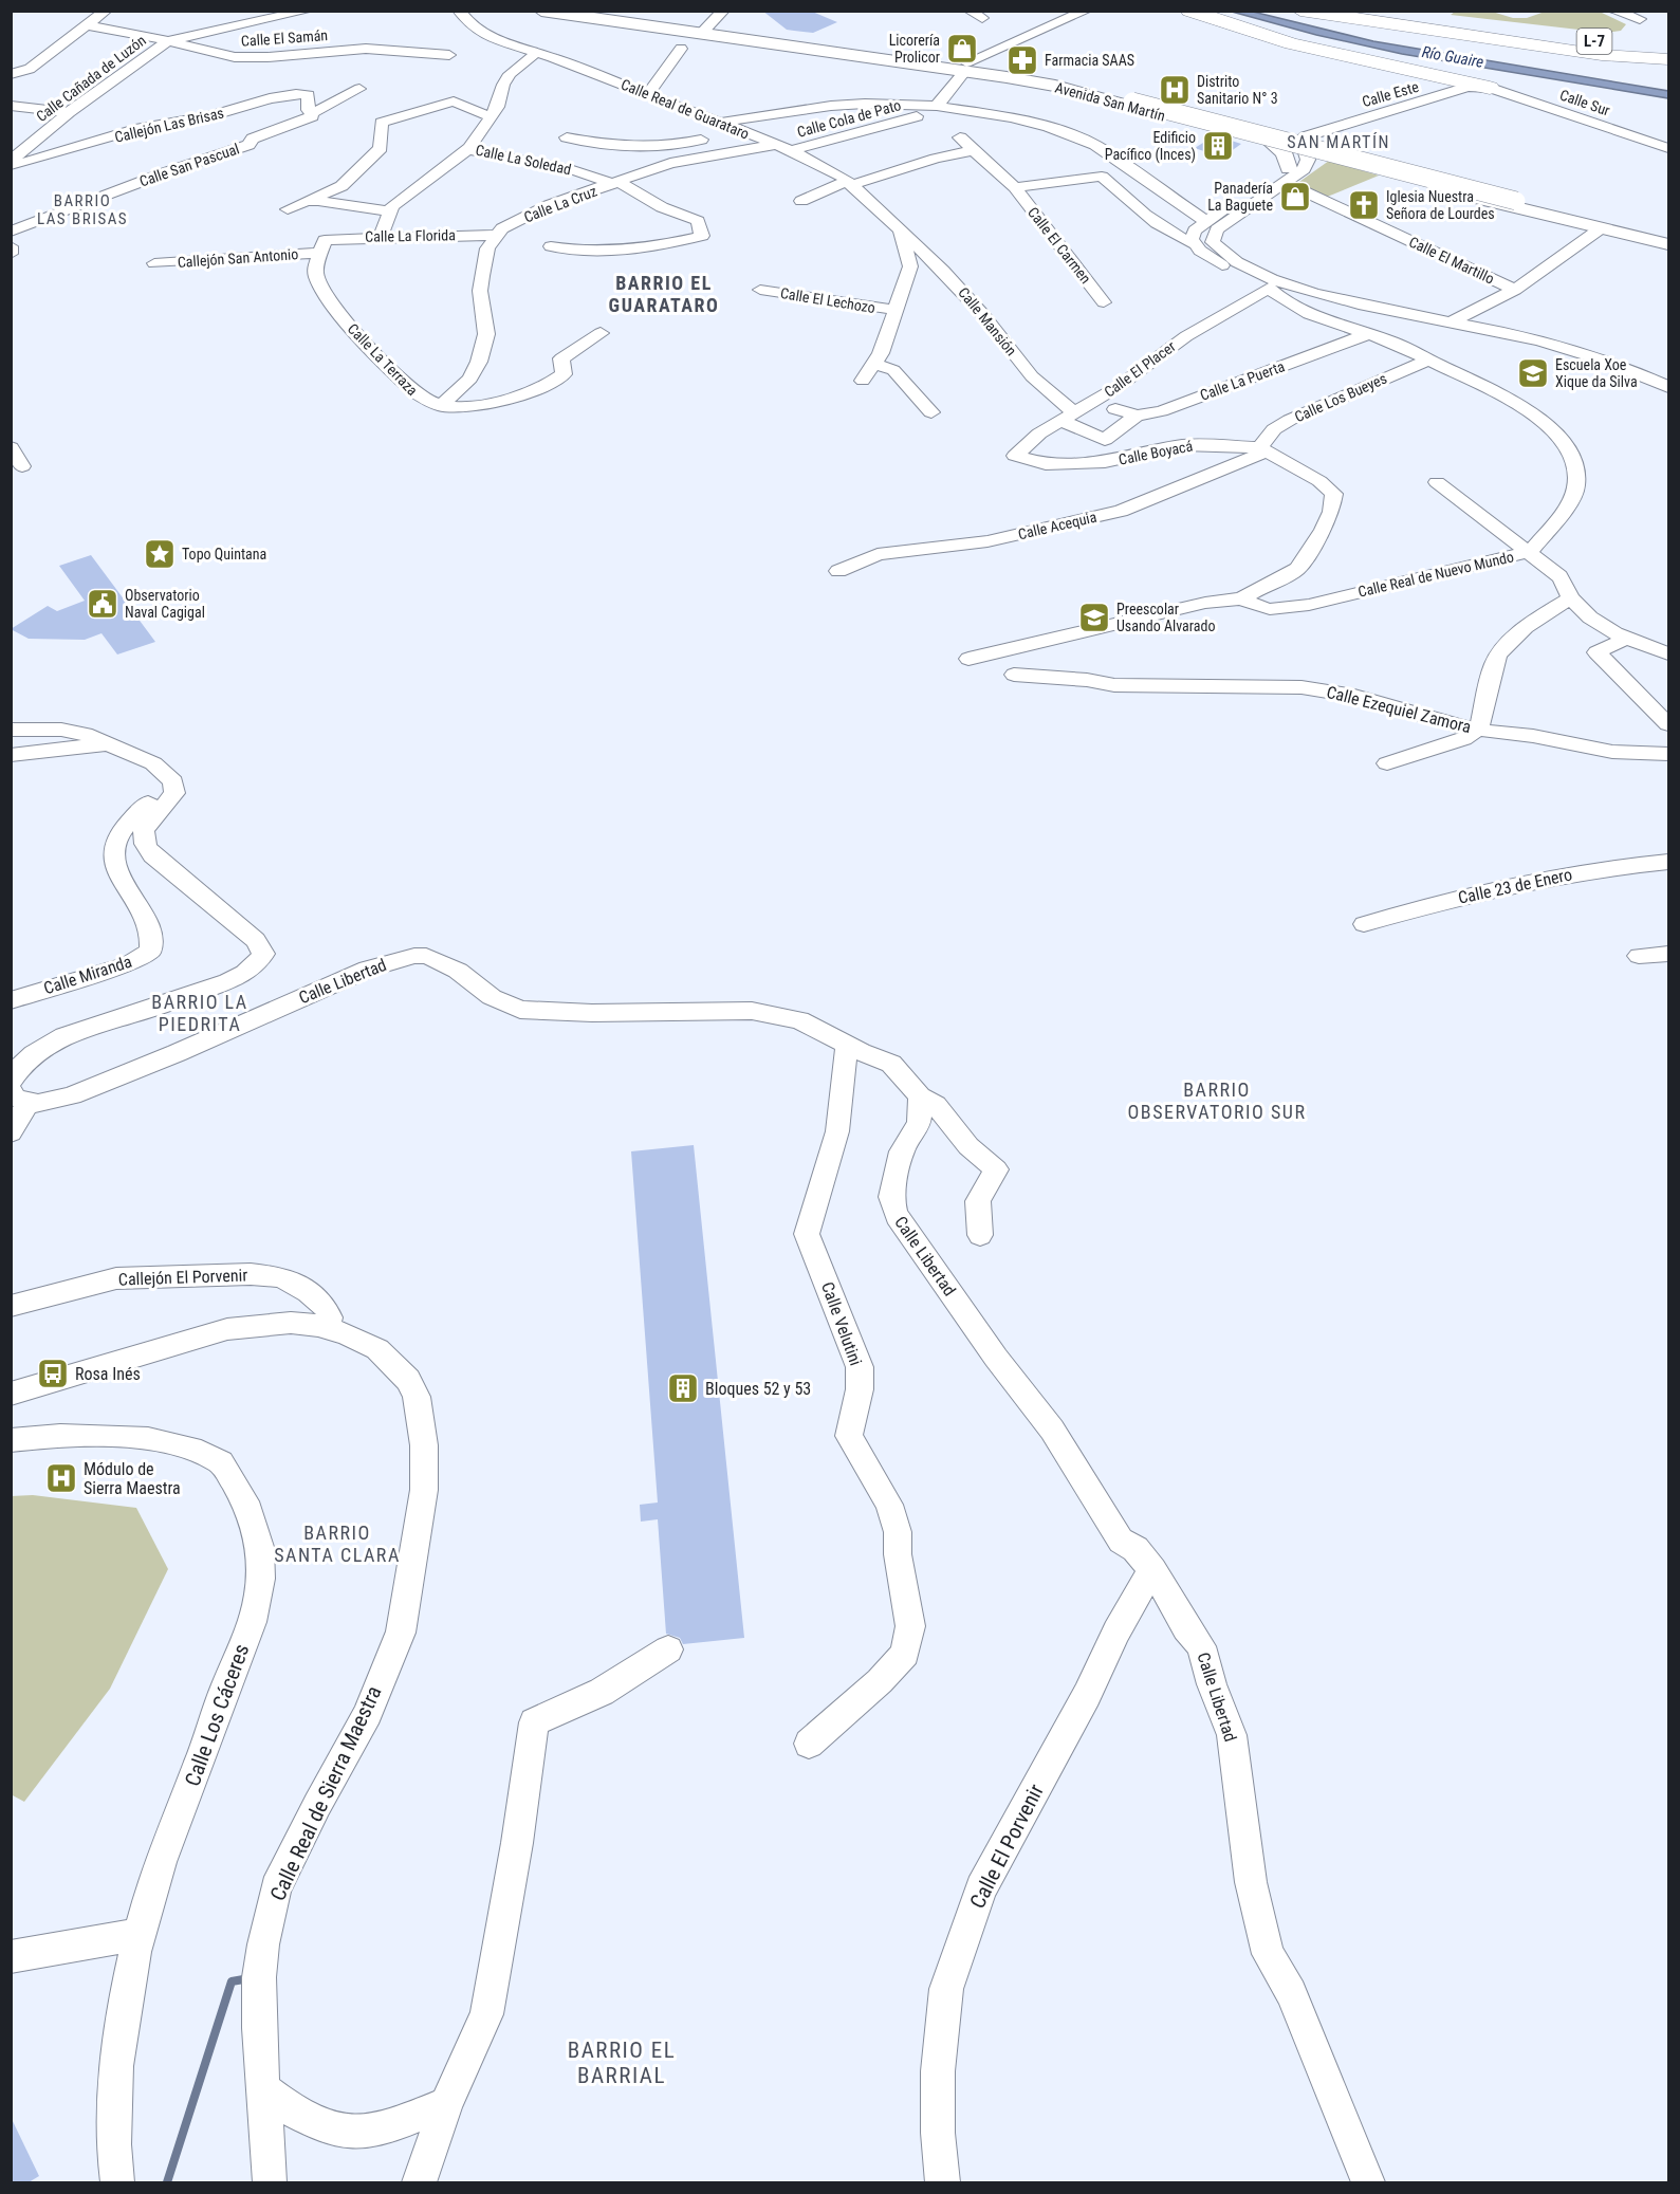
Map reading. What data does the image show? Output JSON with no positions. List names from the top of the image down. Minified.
{"streets":{"highway":["L-7"],"main road":["Avenida San Martín"],"street":["Calle El Samán","Calle Cañada de Luzón","Calle Este","Calle Sur","Calle Real de Guarataro","Calle Cola de Pato","Callejón Las Brisas","Calle La Soledad","Calle San Pascual","Calle La Cruz","Calle La Florida","Calle El Carmen","Callejón San Antonio","Calle El Martillo","Calle El Lechozo","Calle Mansión","Calle La Terraza","Calle El Placer","Calle La Puerta","Calle Los Bueyes","Calle Boyacá","Calle Acequia","Calle Real de Nuevo Mundo","Calle Ezequiel Zamora","Calle 23 de Enero","Calle Miranda","Calle Libertad","Callejón El Porvenir","Calle Velutini","Calle Los Cáceres","Calle Real de Sierra Maestra","Calle El Porvenir"]},"crossings":[["Calle El Samán","Calle Cañada de Luzón"],["Calle Este","Avenida San Martín"],["Calle Este","Calle Sur"],["Calle Real de Guarataro","Calle Cola de Pato"],["Calle Real de Guarataro","Calle La Soledad"],["Calle Real de Guarataro","Calle La Cruz"],["Calle Real de Guarataro","Calle Mansión"],["Callejón Las Brisas","Calle San Pascual"],["Calle La Soledad","Calle La Cruz"],["Calle La Soledad","Calle La Florida"],["Calle La Cruz","Calle La Florida"],["Calle La Florida","Callejón San Antonio"],["Calle La Florida","Calle La Terraza"],["Calle El Carmen","Calle El Placer"],["Calle El Carmen","Calle Real de Nuevo Mundo"],["Callejón San Antonio","Calle La Terraza"],["Calle Mansión","Calle El Placer"],["Calle Mansión","Calle La Puerta"],["Calle El Placer","Calle Boyacá"],["Calle El Placer","Calle Real de Nuevo Mundo"],["Calle La Puerta","Calle Real de Nuevo Mundo"],["Calle Los Bueyes","Calle Boyacá"],["Calle Los Bueyes","Calle Acequia"],["Calle Los Bueyes","Calle Real de Nuevo Mundo"],["Calle Boyacá","Calle Acequia"],["Calle Libertad","Calle Velutini"],["Calle Libertad","Calle El Porvenir"],["Callejón El Porvenir","Calle Real de Sierra Maestra"]],"districts":["SAN MARTÍN","BARRIO LAS BRISAS","BARRIO EL GUARATARO","BARRIO LA PIEDRITA","BARRIO OBSERVATORIO SUR","BARRIO SANTA CLARA","BARRIO EL BARRIAL"],"water":["Río Guaire"],"places":{"shop":["Licorería Prolicor","Panadería La Baguete"],"pharmacy":["Farmacia SAAS"],"hospital":["Distrito Sanitario N° 3","Módulo de Sierra Maestra"],"building":["Edificio Pacífico (Inces)","Bloques 52 y 53"],"church":["Iglesia Nuestra Señora de Lourdes"],"school or university":["Escuela Xoe Xique da Silva","Preescolar Usando Alvarado"],"place":["Topo Quintana"],"public building":["Observatorio Naval Cagigal"],"bus stop":["Rosa Inés"]}}
